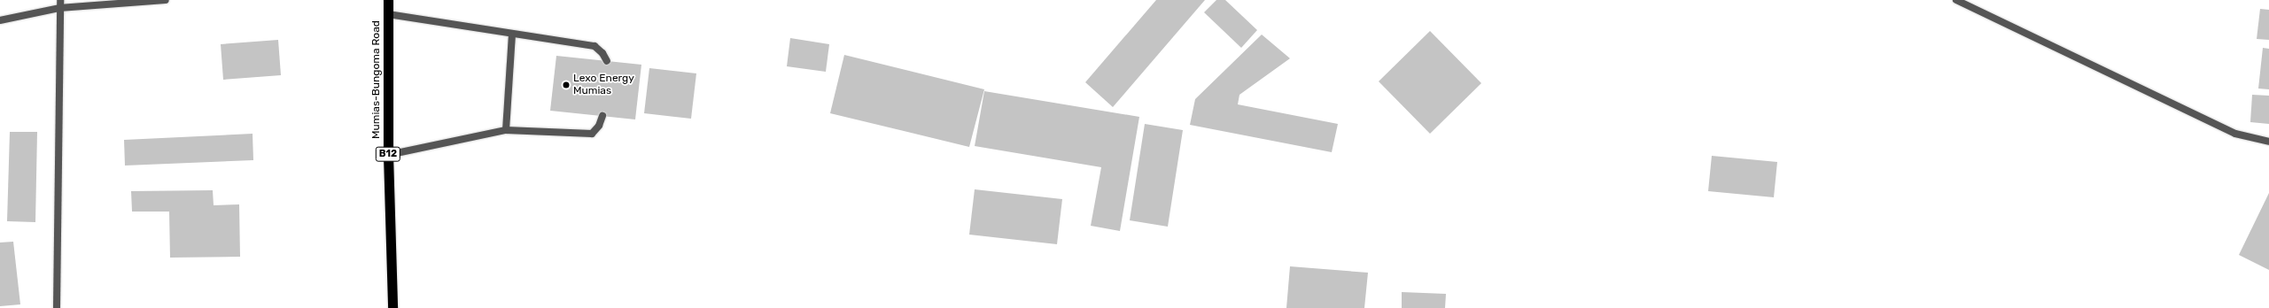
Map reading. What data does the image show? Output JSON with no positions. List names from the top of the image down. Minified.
{"streets":{"highway":["Mumias-Bungoma Road","B12"]},"places":["Lexo Energy Mumias"]}
